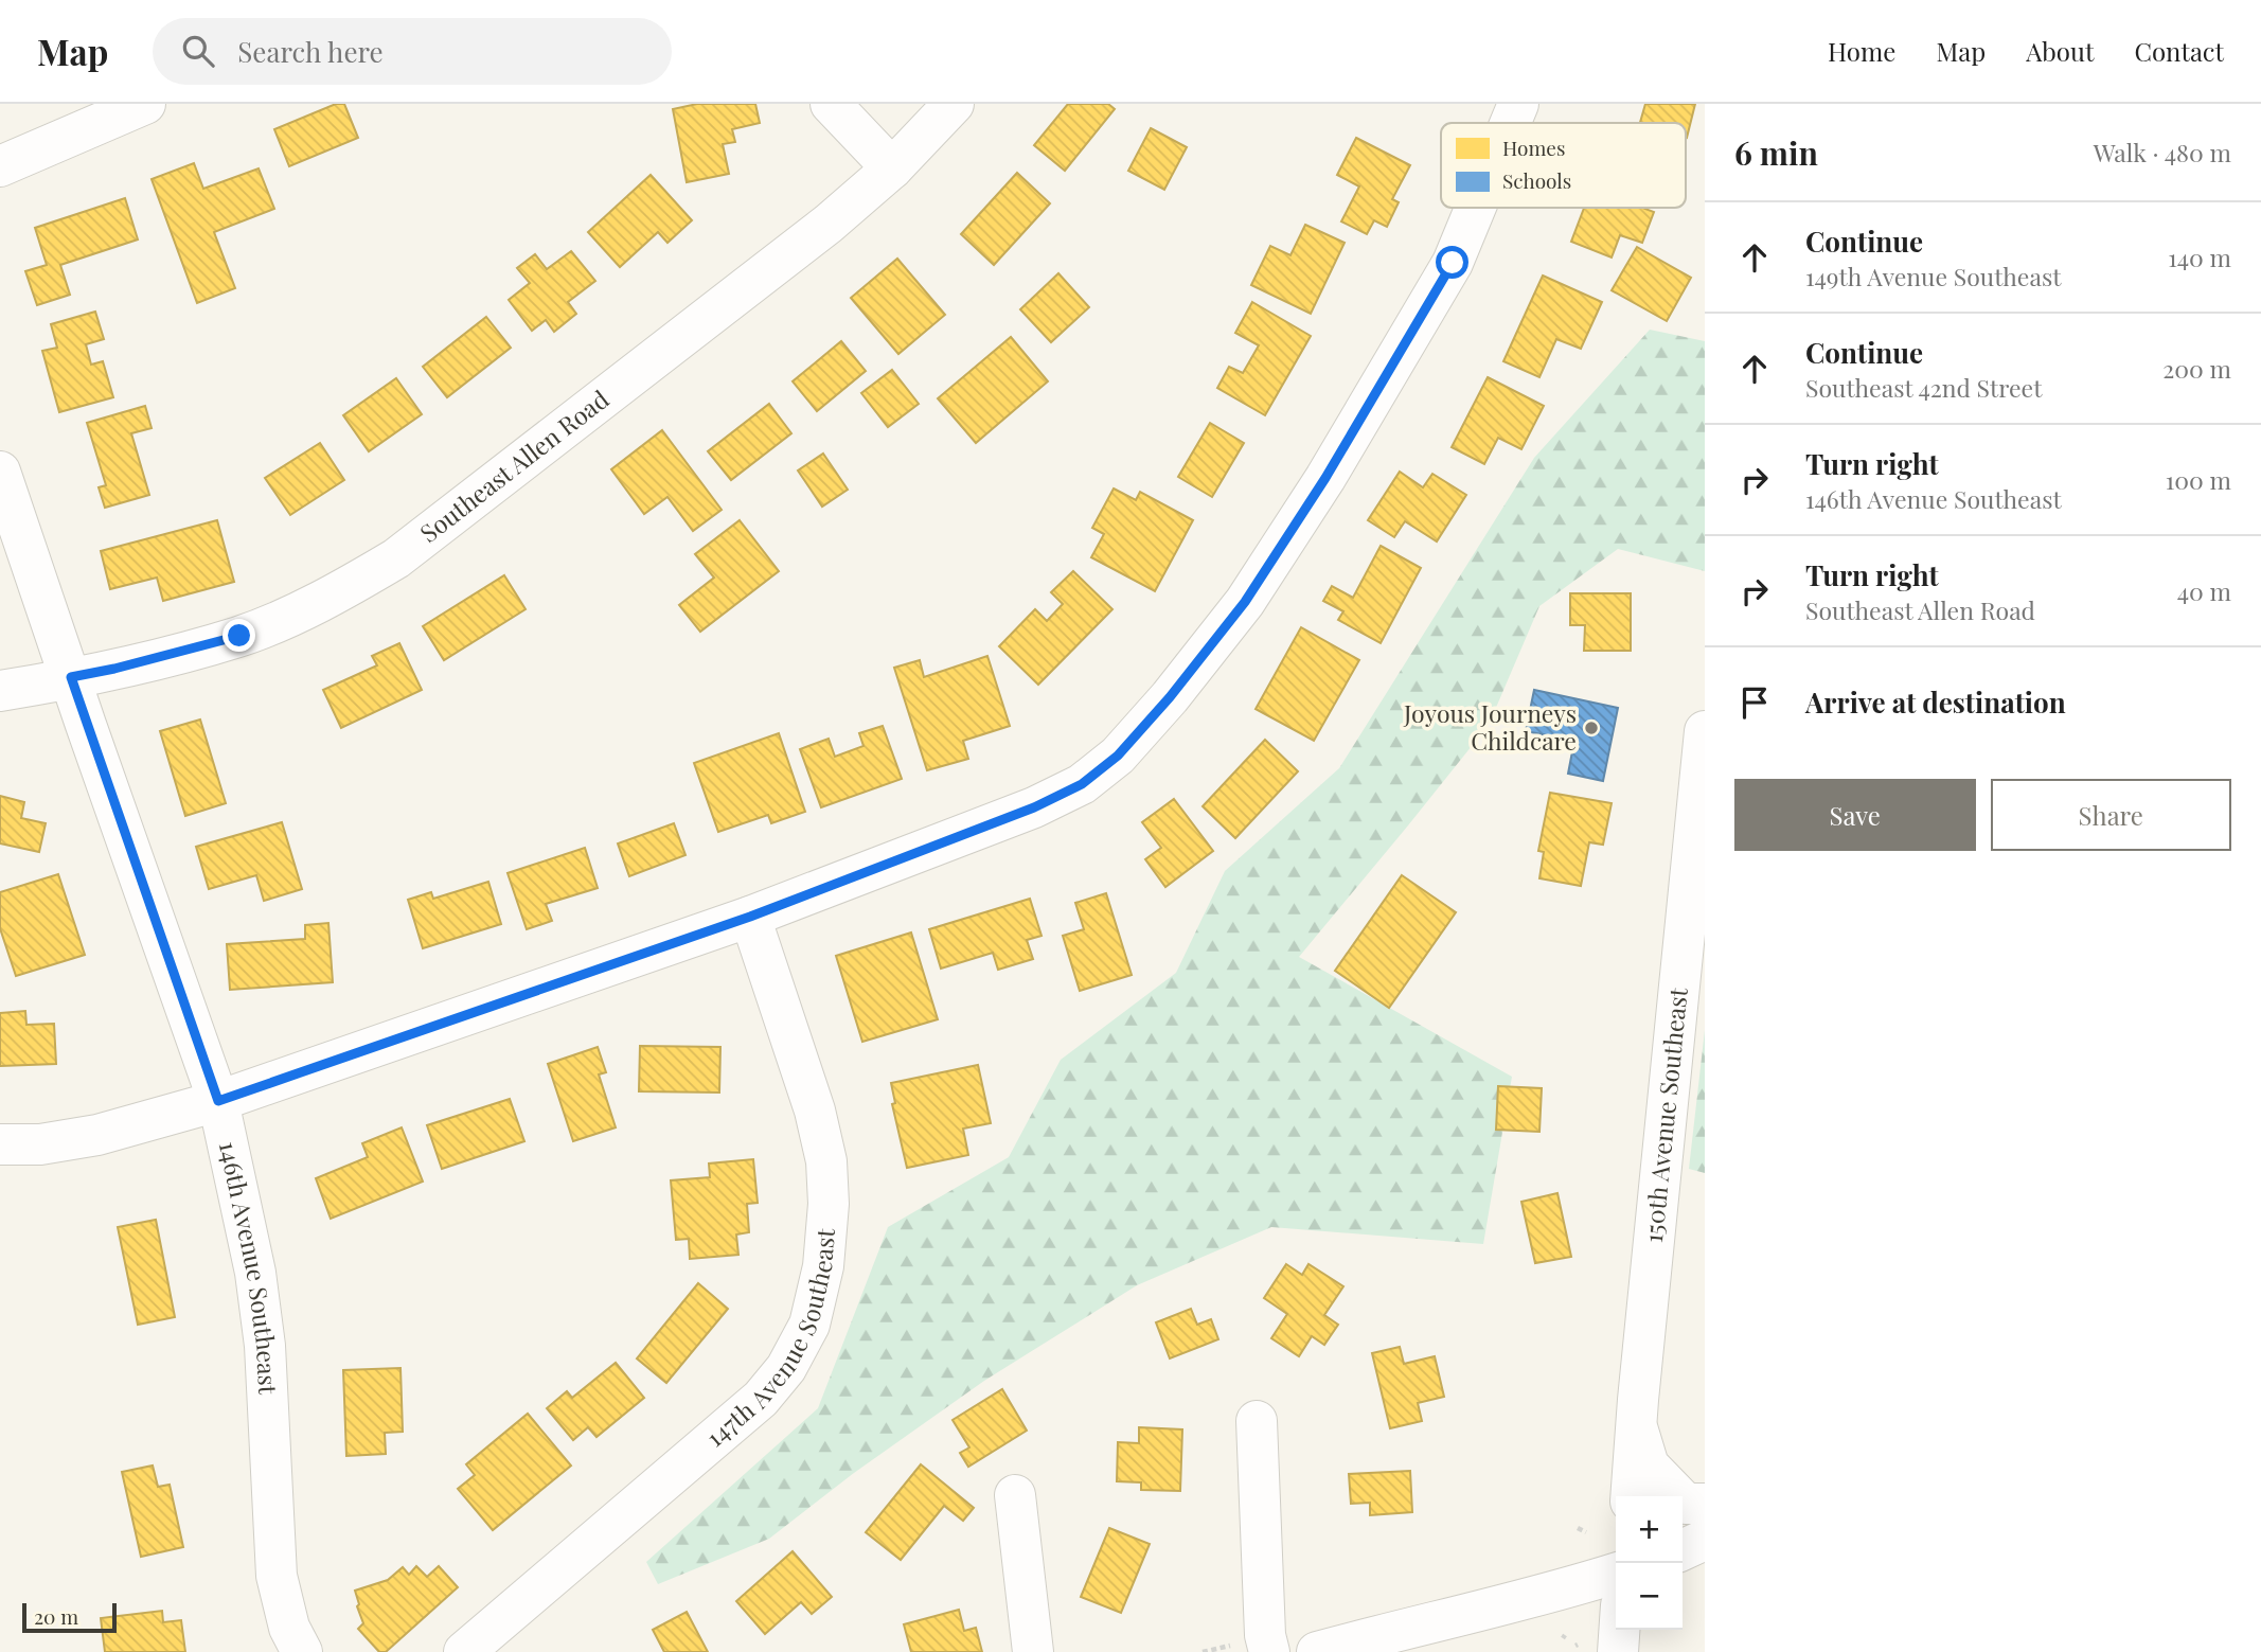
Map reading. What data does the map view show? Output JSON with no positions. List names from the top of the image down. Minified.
{"streets":{"street":["Southeast Allen Road","150th Avenue Southeast","146th Avenue Southeast","147th Avenue Southeast"]},"crossings":[["Southeast Allen Road","146th Avenue Southeast"]],"places":["Joyous Journeys Childcare"],"legend":["Homes","Schools"],"scale_bar":"20 m","page":{"header":"Map","search":"Search here","nav":["Home","Map","About","Contact"],"heading":["6 min","Walk · 480 m"],"list":[["Continue","149th Avenue Southeast","140 m"],["Continue","Southeast 42nd Street","200 m"],["Turn right","146th Avenue Southeast","100 m"],["Turn right","Southeast Allen Road","40 m"],"Arrive at destination"],"buttons":["Save","Share"],"map_buttons":["+","−"],"scale":"20 m"}}
